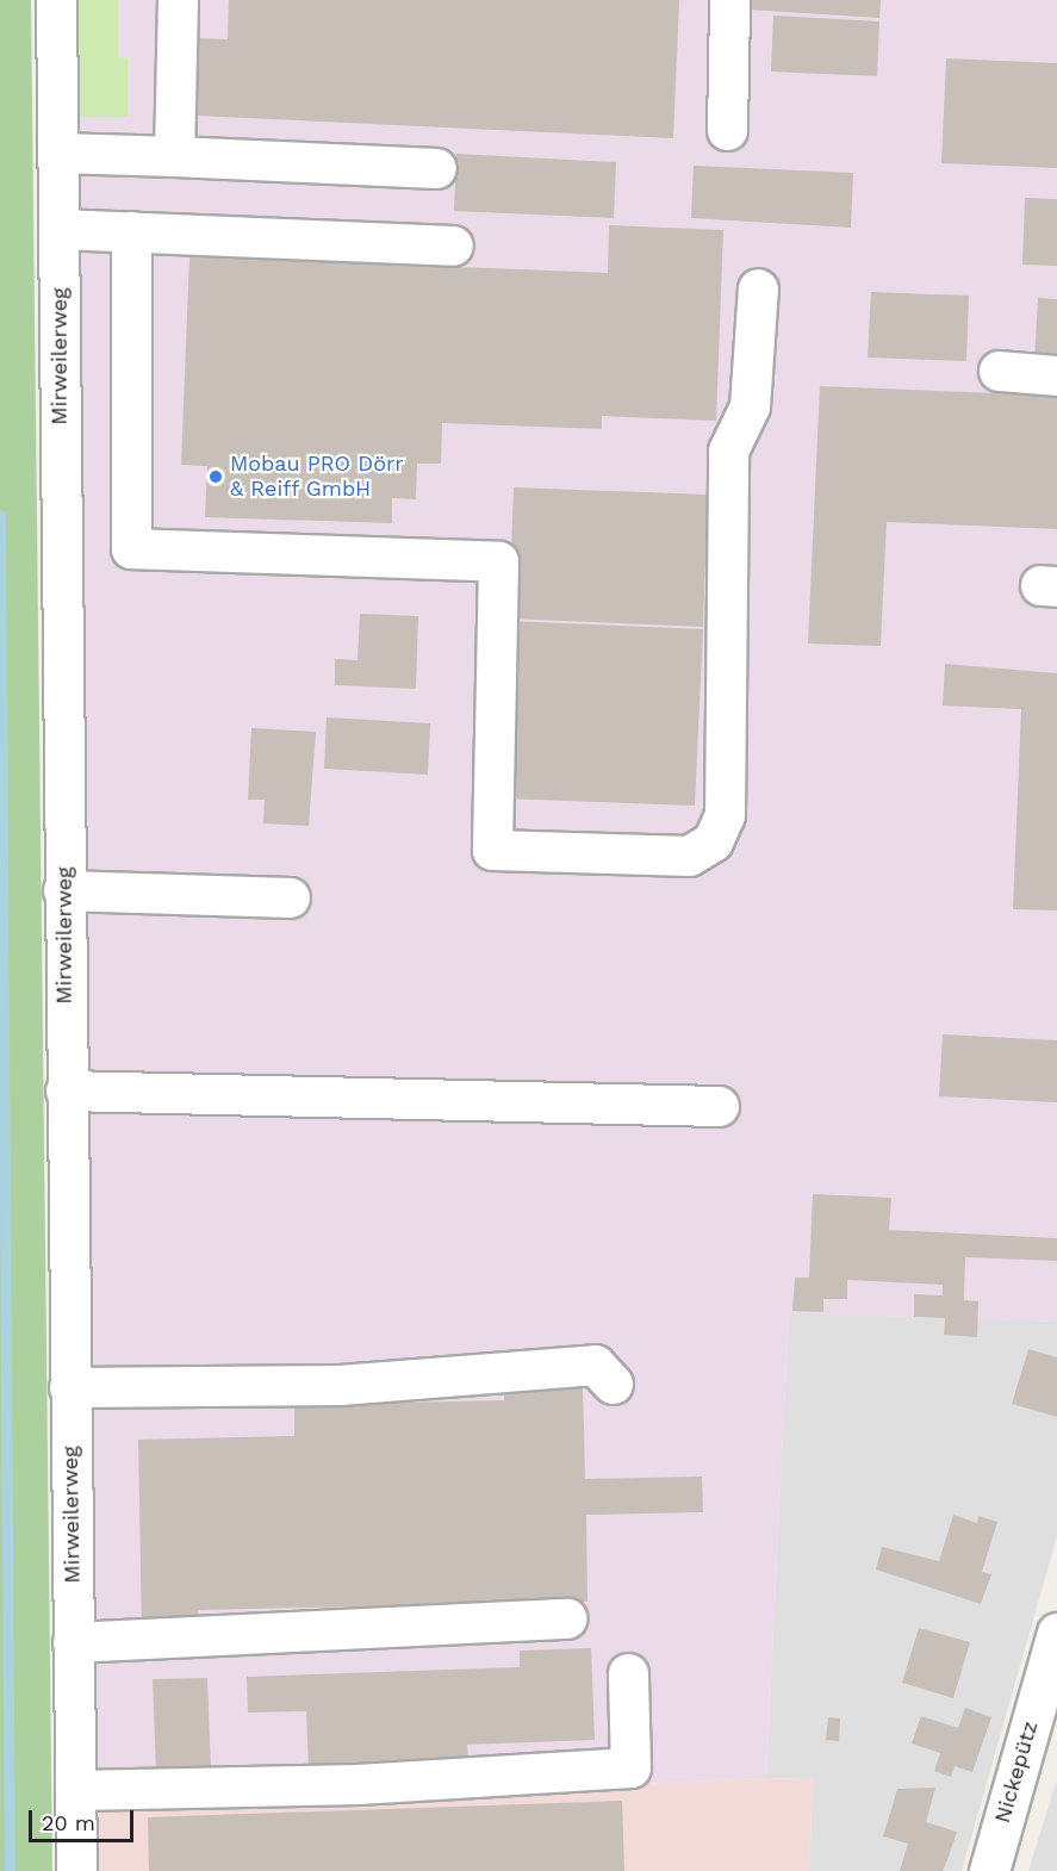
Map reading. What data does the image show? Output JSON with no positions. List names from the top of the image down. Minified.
{"streets":{"street":["Mirweilerweg","Nickepütz"]},"places":["Mobau PRO Dörr & Reiff GmbH"],"scale_bar":"20 m"}
